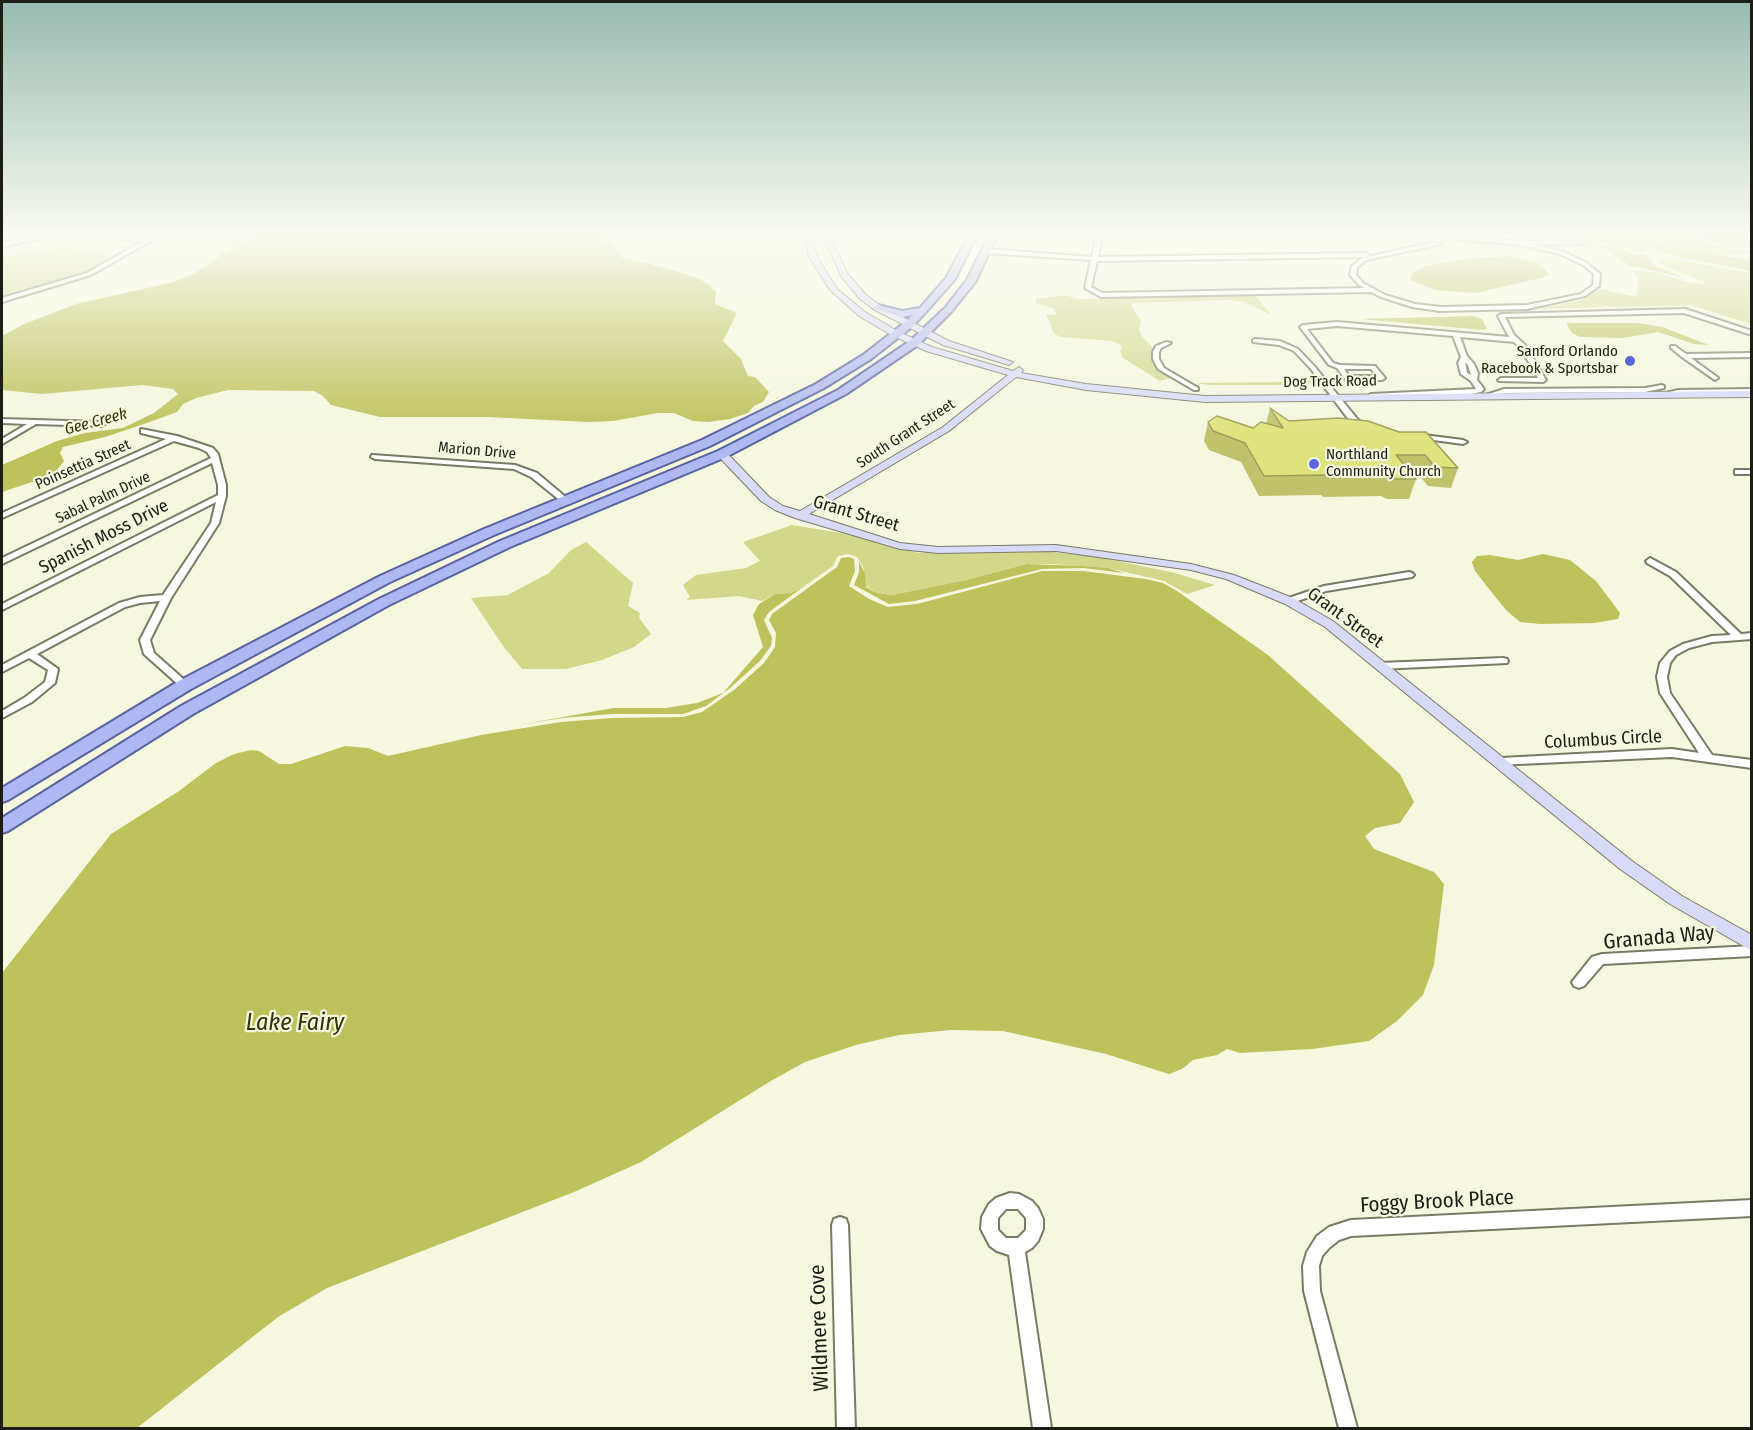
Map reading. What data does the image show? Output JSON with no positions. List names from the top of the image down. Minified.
{"streets":{"main road":["Dog Track Road","South Grant Street","Grant Street"],"street":["Marion Drive","Poinsettia Street","Sabal Palm Drive","Spanish Moss Drive","Columbus Circle","Granada Way","Foggy Brook Place","Wildmere Cove"]},"crossings":[["Dog Track Road","South Grant Street"],["South Grant Street","Grant Street"],["Grant Street","Columbus Circle"]],"water":["Gee Creek","Lake Fairy"],"places":["Sanford Orlando Racebook & Sportsbar","Northland Community Church"]}
